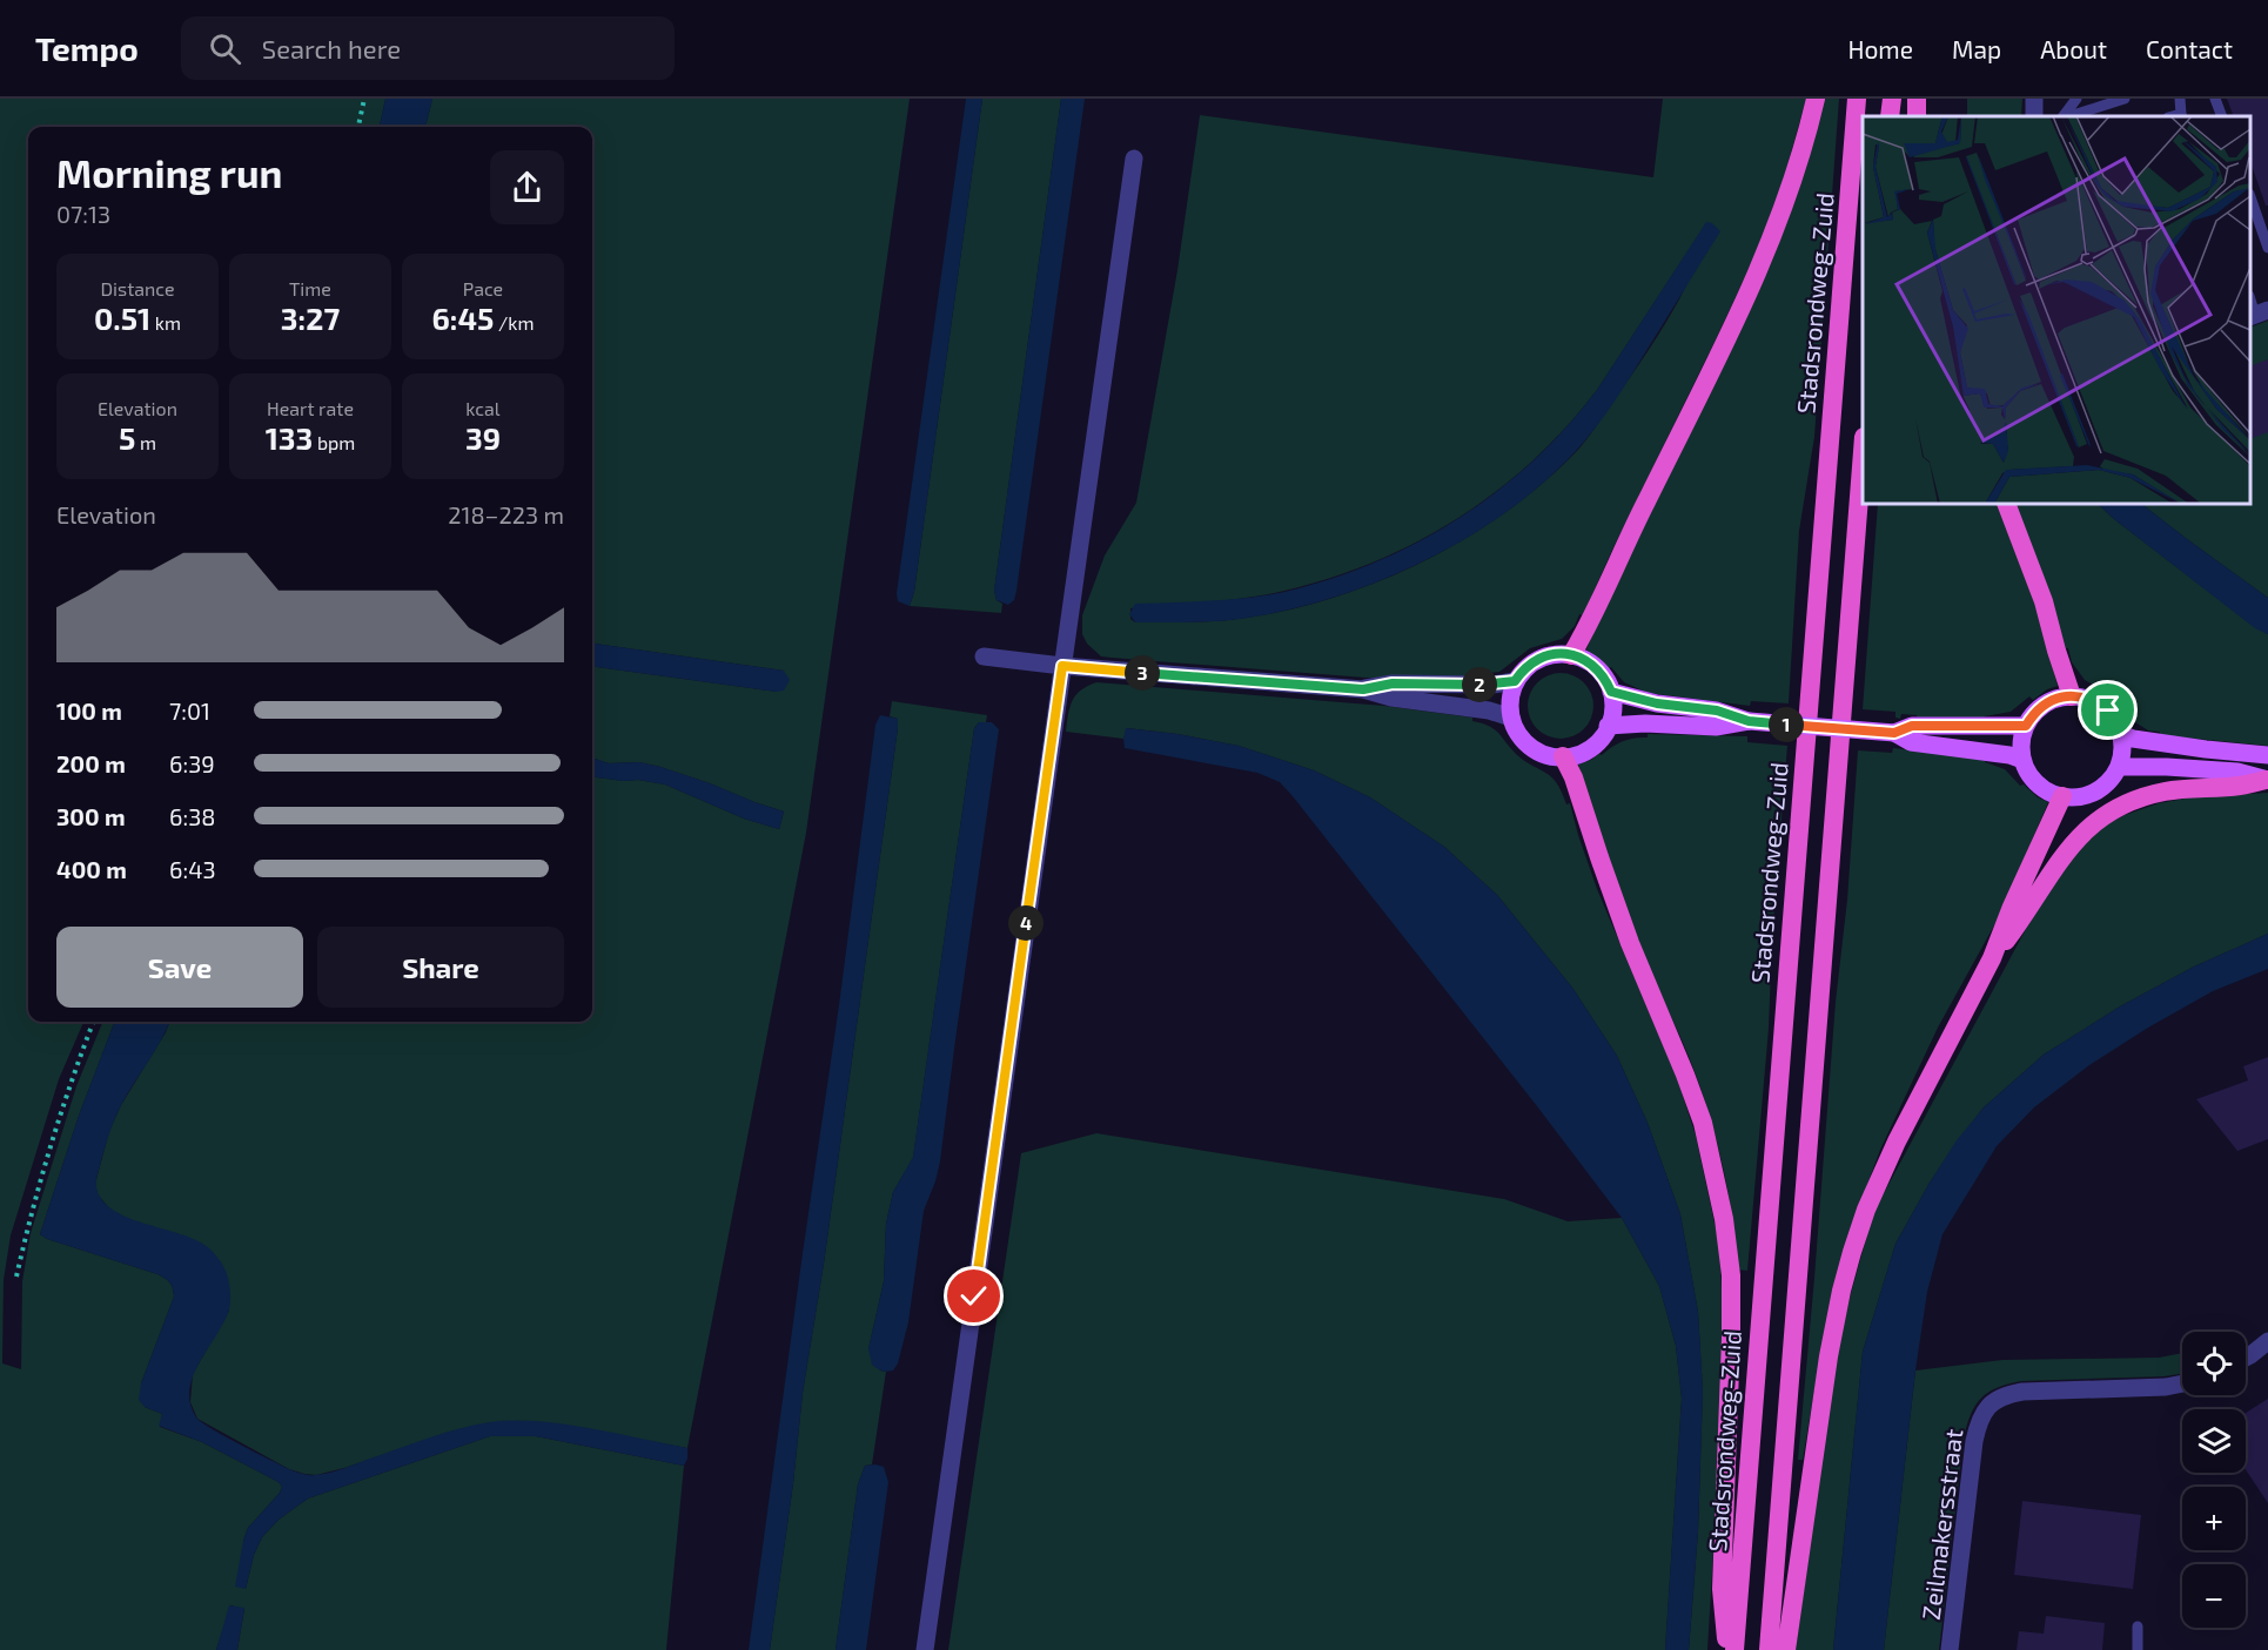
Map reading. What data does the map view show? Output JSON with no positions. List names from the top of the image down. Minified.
{"streets":{"highway":["Stadsrondweg-Zuid"],"street":["Zeilmakersstraat"]},"page":{"header":"Tempo","search":"Search here","nav":["Home","Map","About","Contact"],"heading":["Morning run","07:13"],"stats":[["Distance","0.51 km"],["Time","3:27"],["Pace","6:45 /km"],["Elevation","5 m"],["Heart rate","133 bpm"],["kcal","39"]],"chart":["Elevation","218–223 m"],"pins":["3","2","1","4"],"list":[{"name":"100 m","note":"7:01"},{"name":"200 m","note":"6:39"},{"name":"300 m","note":"6:38"},{"name":"400 m","note":"6:43"}],"buttons":["Save","Share"],"map_buttons":["+","−"]}}
